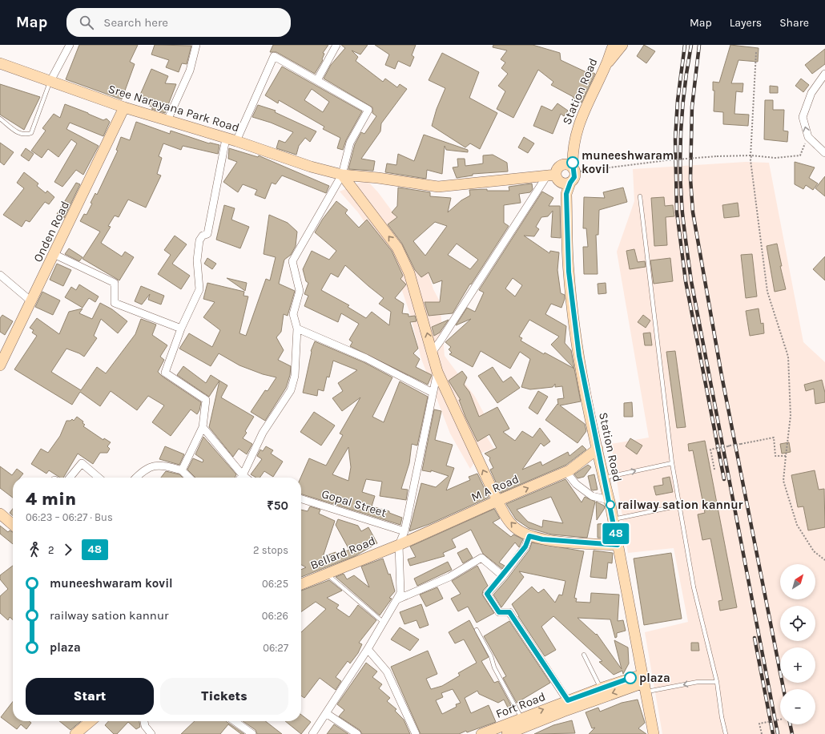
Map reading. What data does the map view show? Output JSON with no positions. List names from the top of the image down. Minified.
{"streets":{"main road":["Station Road","Sree Narayana Park Road","Onden Road","M A Road","Bellard Road","Fort Road"],"street":["Gopal Street"]},"crossings":[["Station Road","Sree Narayana Park Road"],["Station Road","M A Road"],["Station Road","Fort Road"],["Sree Narayana Park Road","Onden Road"],["M A Road","Bellard Road"]],"places":["muneeshwaram kovil","railway sation kannur","plaza"],"lines":["bus line 48"],"north":"top right","page":{"header":"Map","search":"Search here","nav":["Map","Layers","Share"],"on_map":"48","heading":["4 min","06:23 – 06:27 · Bus","₹50"],"legs":["2","48","2 stops"],"map_buttons":["+","−"],"list":[{"name":"muneeshwaram kovil","value":"06:25"},{"name":"railway sation kannur","value":"06:26"},{"name":"plaza","value":"06:27"}],"buttons":["Start","Tickets"]}}
